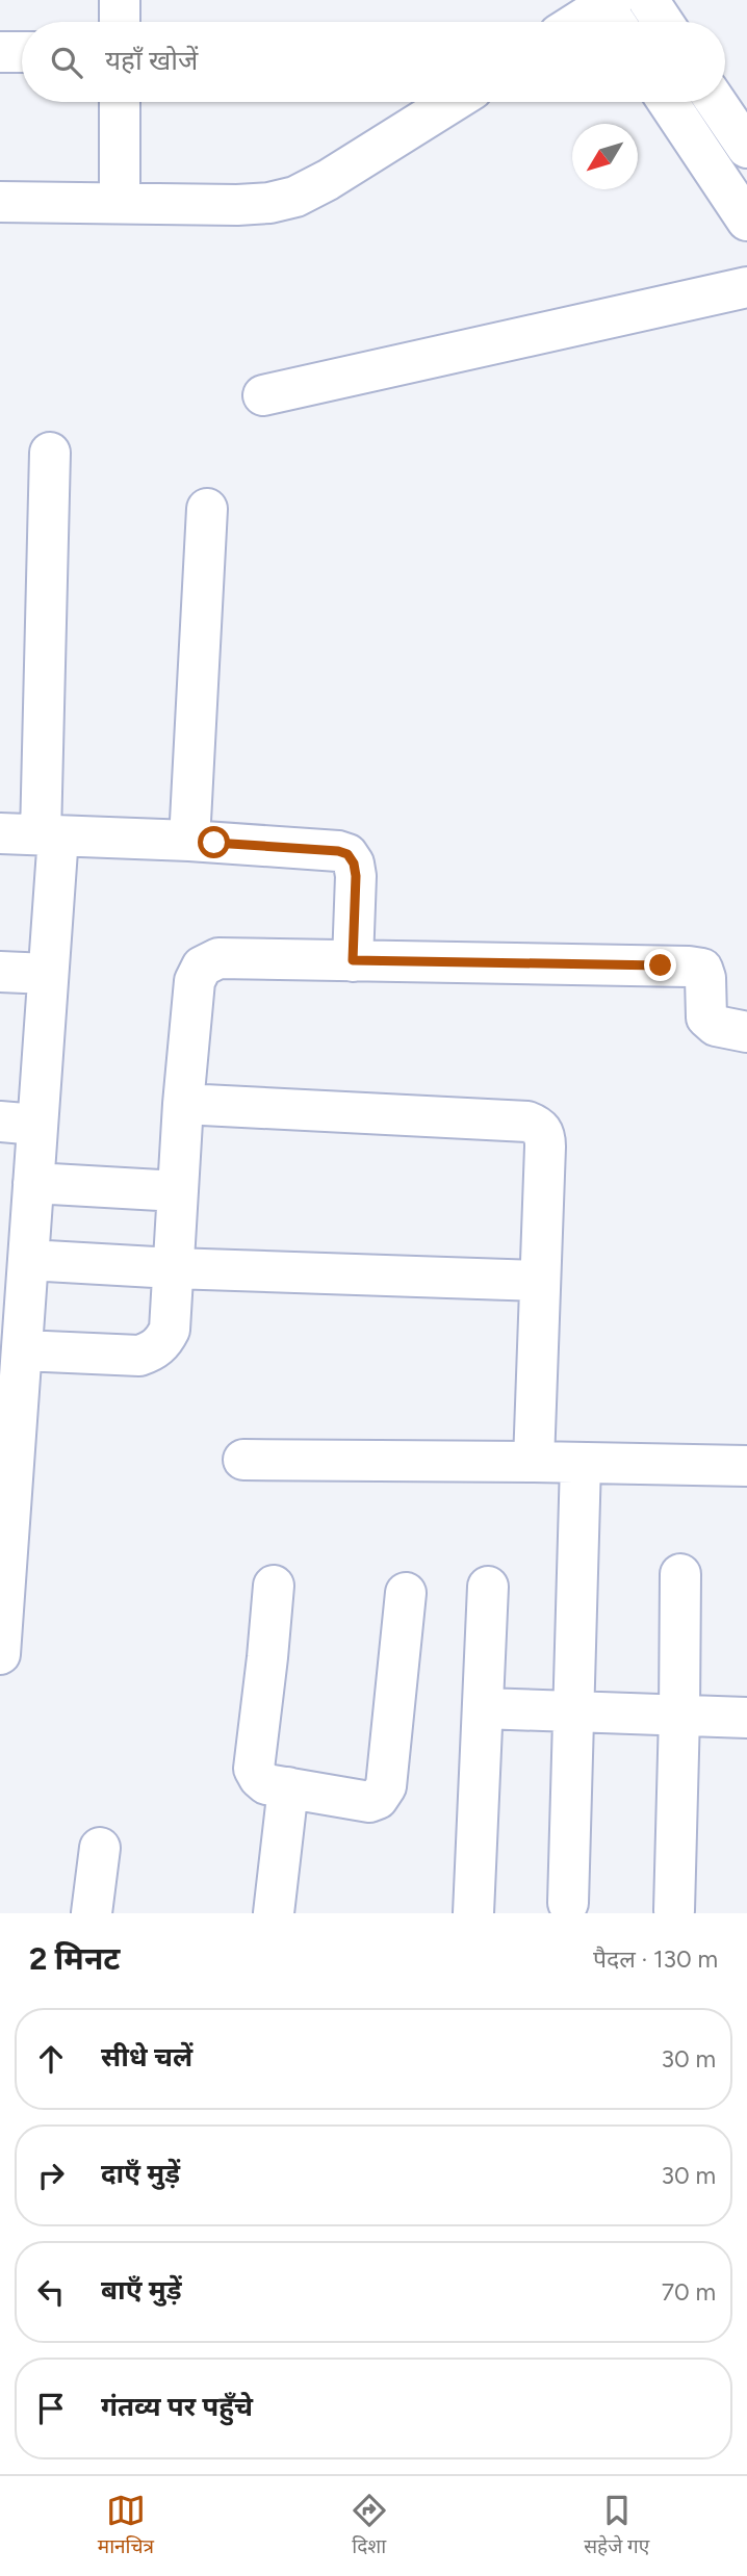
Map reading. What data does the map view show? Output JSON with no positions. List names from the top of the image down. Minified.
{"north":"bottom left","page":{"search":"यहाँ खोजें","heading":["2 मिनट","पैदल · 130 m"],"list":[["सीधे चलें","30 m"],["दाएँ मुड़ें","30 m"],["बाएँ मुड़ें","70 m"],"गंतव्य पर पहुँचे"],"nav":["मानचित्र","दिशा","सहेजे गए"]}}
